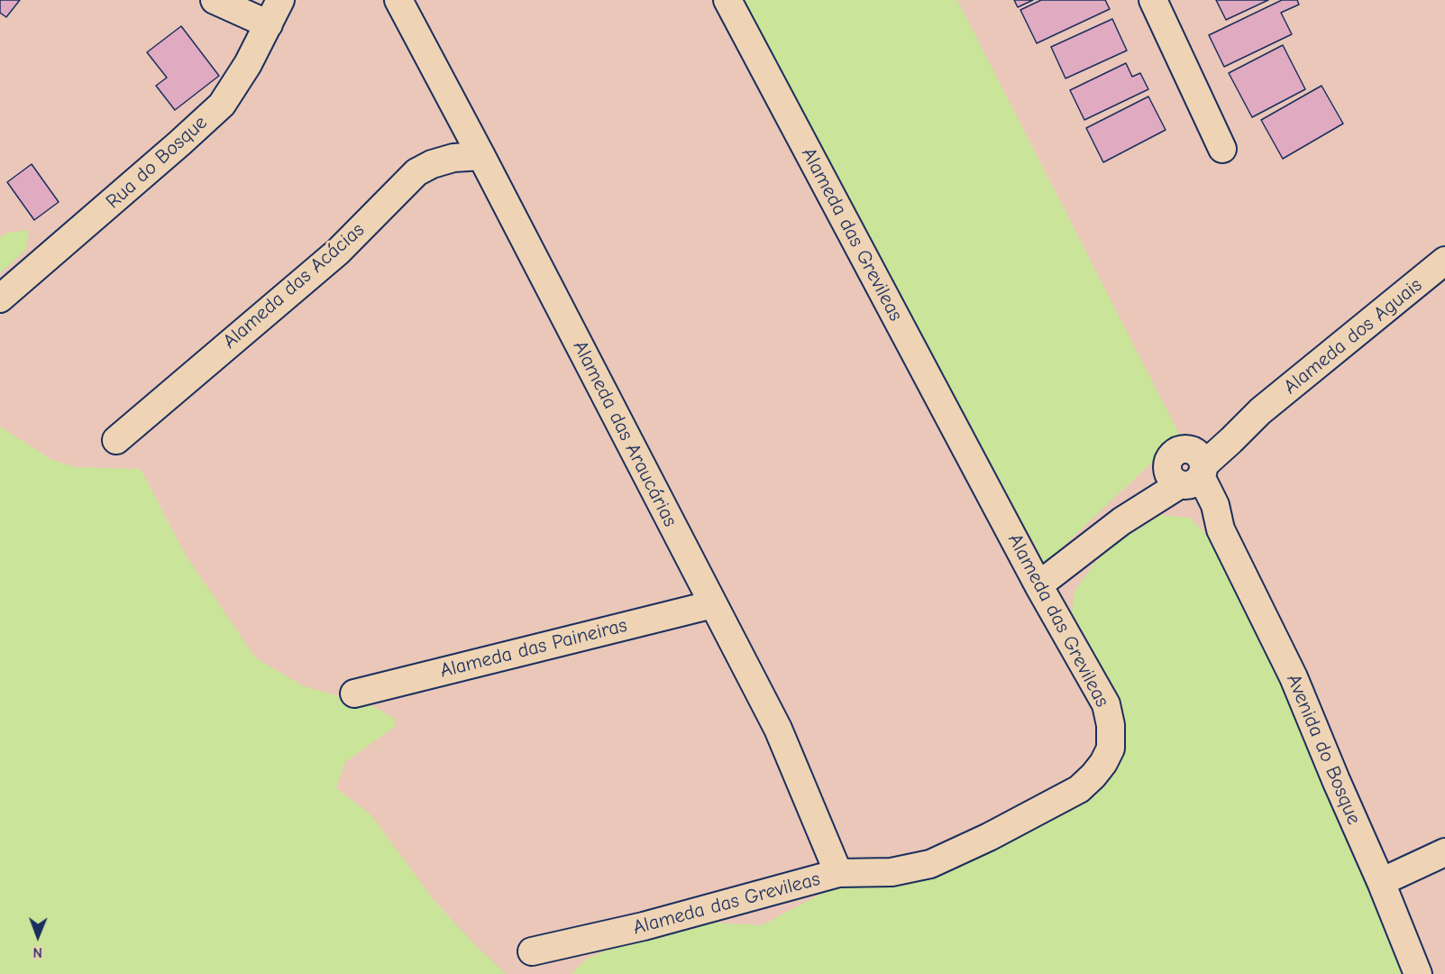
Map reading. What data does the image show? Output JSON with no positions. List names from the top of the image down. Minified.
{"streets":{"street":["Rua do Bosque","Alameda das Grevileas","Alameda das Acácias","Alameda dos Aguais","Alameda das Araucárias","Alameda das Paineiras","Avenida do Bosque"]},"crossings":[["Alameda das Grevileas","Alameda dos Aguais"],["Alameda das Grevileas","Alameda das Araucárias"],["Alameda das Acácias","Alameda das Araucárias"],["Alameda dos Aguais","Avenida do Bosque"],["Alameda das Araucárias","Alameda das Paineiras"]],"north":"bottom"}
